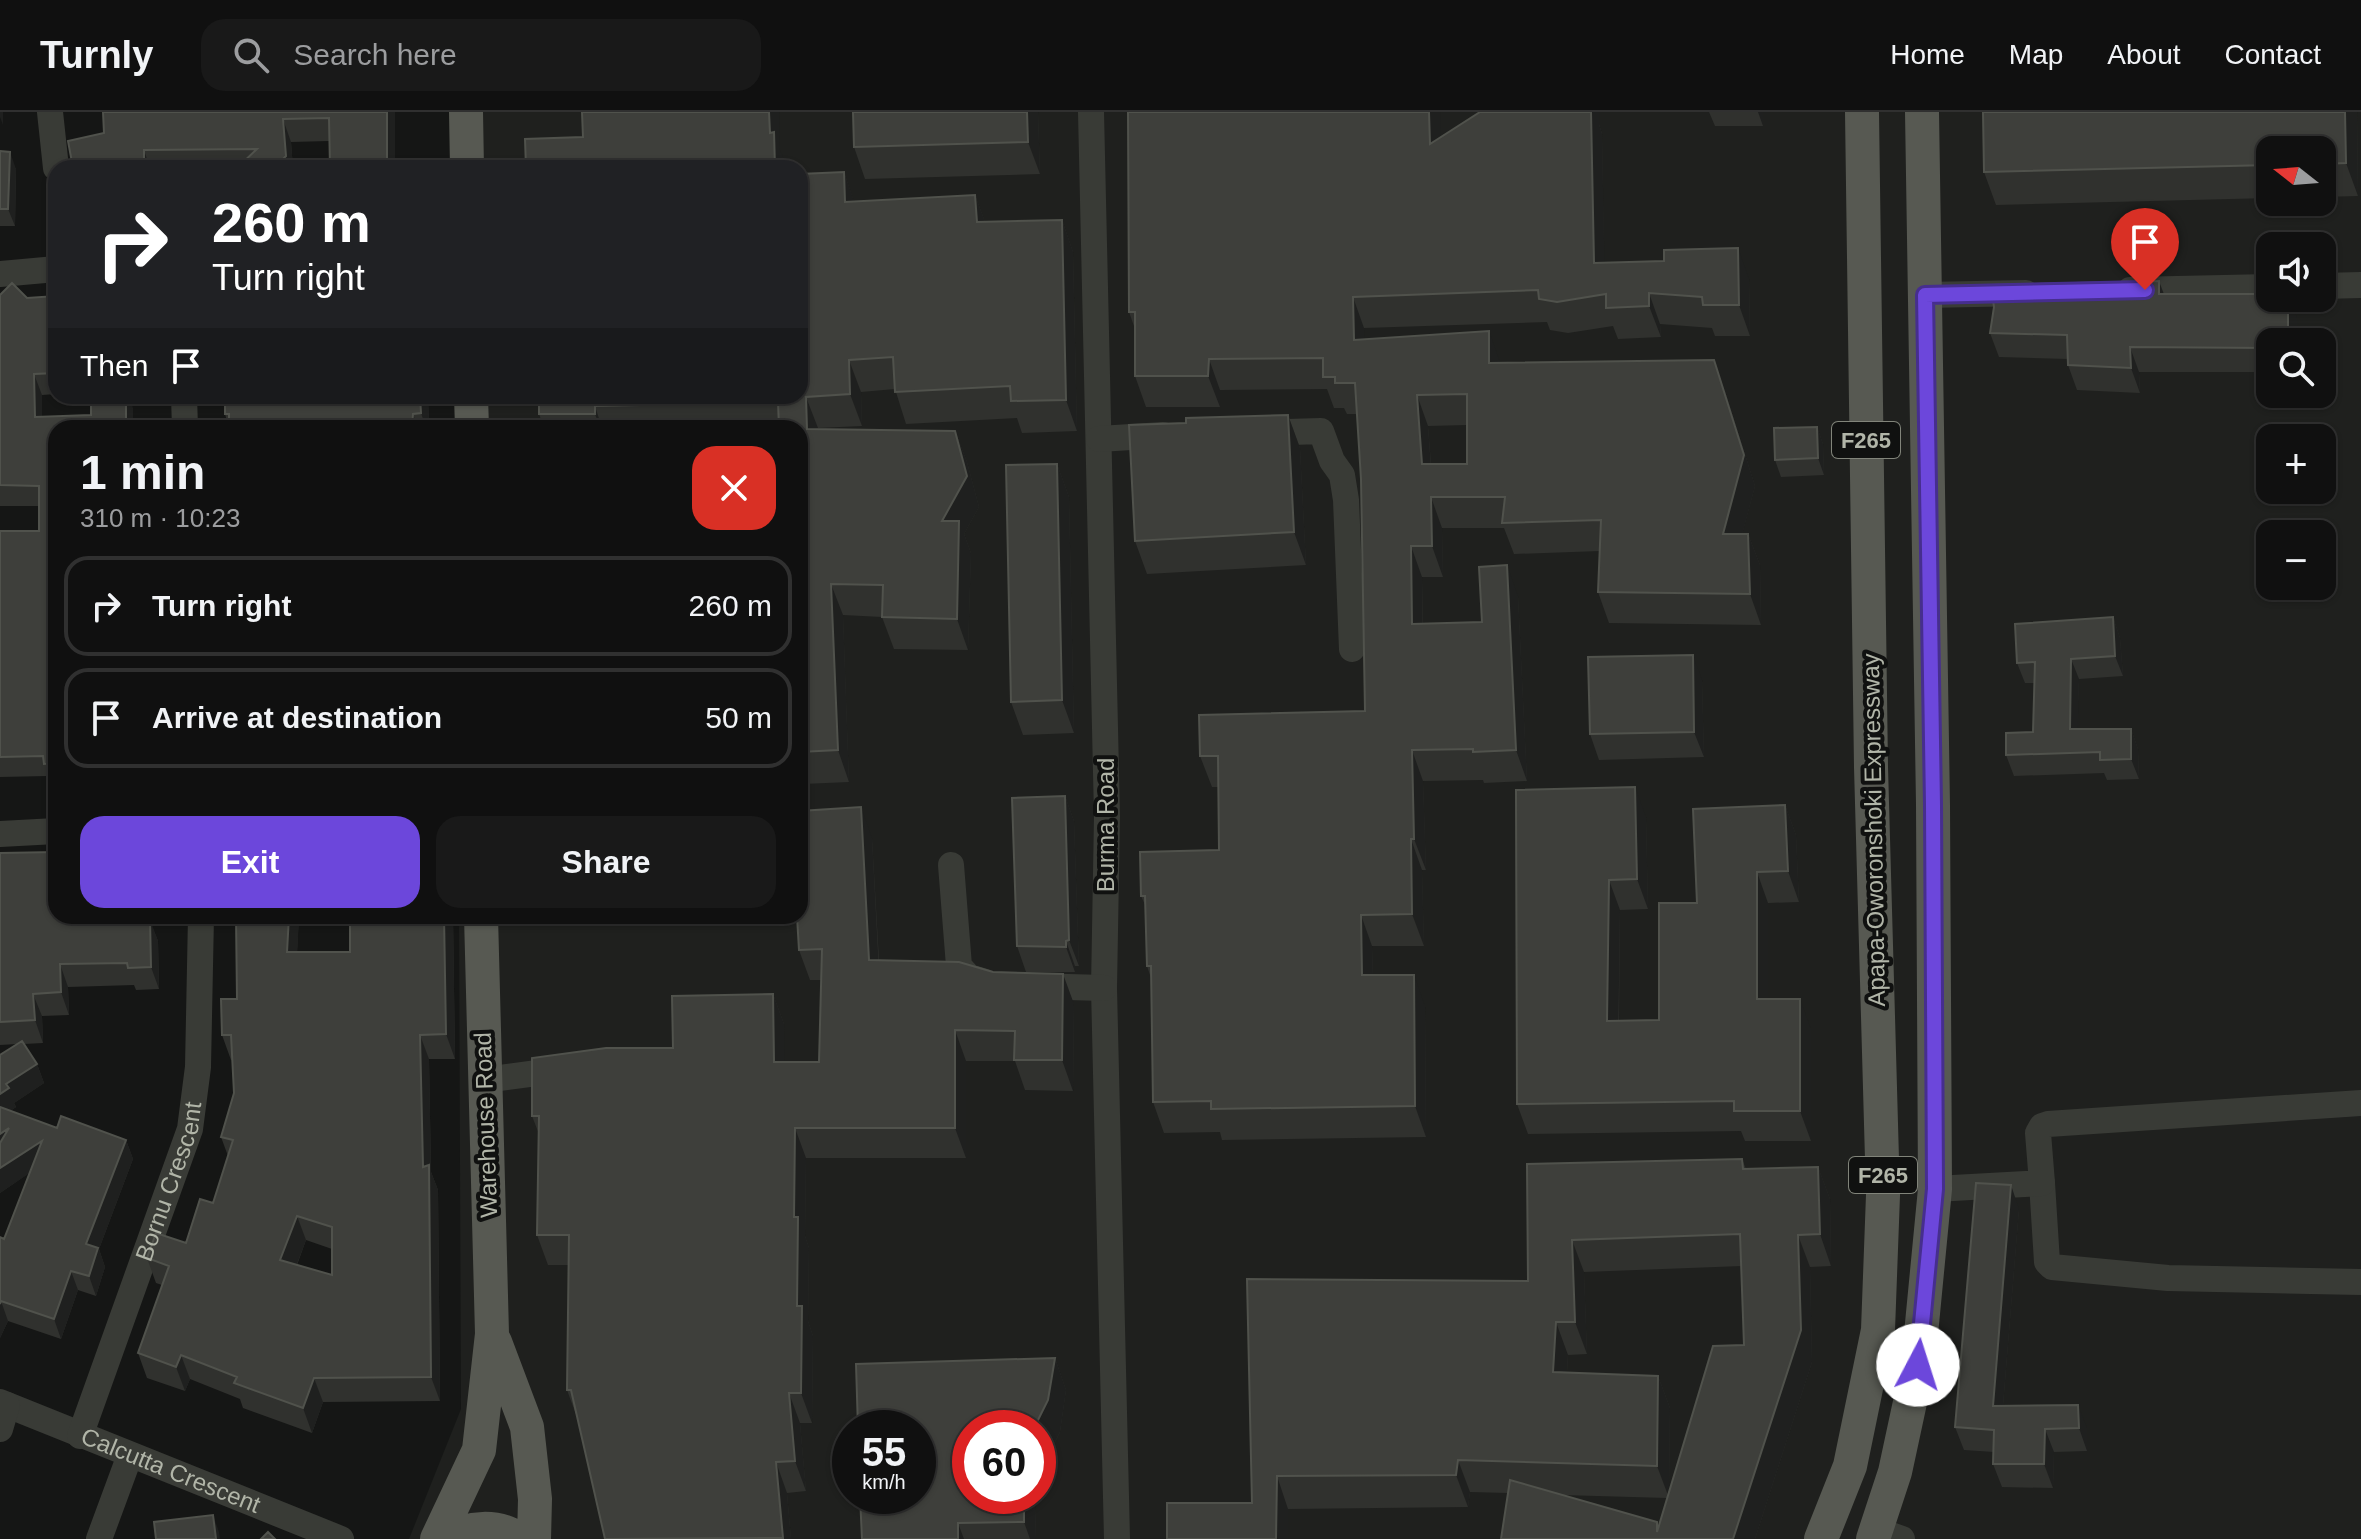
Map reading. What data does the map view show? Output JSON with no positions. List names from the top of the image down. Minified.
{"streets":{"main road":["F265","Apapa-Oworonshoki Expressway","Warehouse Road"],"street":["Burma Road","Bornu Crescent","Calcutta Crescent"]},"crossings":[["Bornu Crescent","Calcutta Crescent"]],"north":"left","page":{"header":"Turnly","search":"Search here","nav":["Home","Map","About","Contact"],"map_buttons":["+","−"],"turn":["260 m","Turn right"],"then":"Then","heading":["1 min","310 m · 10:23"],"list":[{"name":"Turn right","value":"260 m"},{"name":"Arrive at destination","value":"50 m"}],"buttons":["Exit","Share"],"speed":"55 km/h","limit":"60"}}
